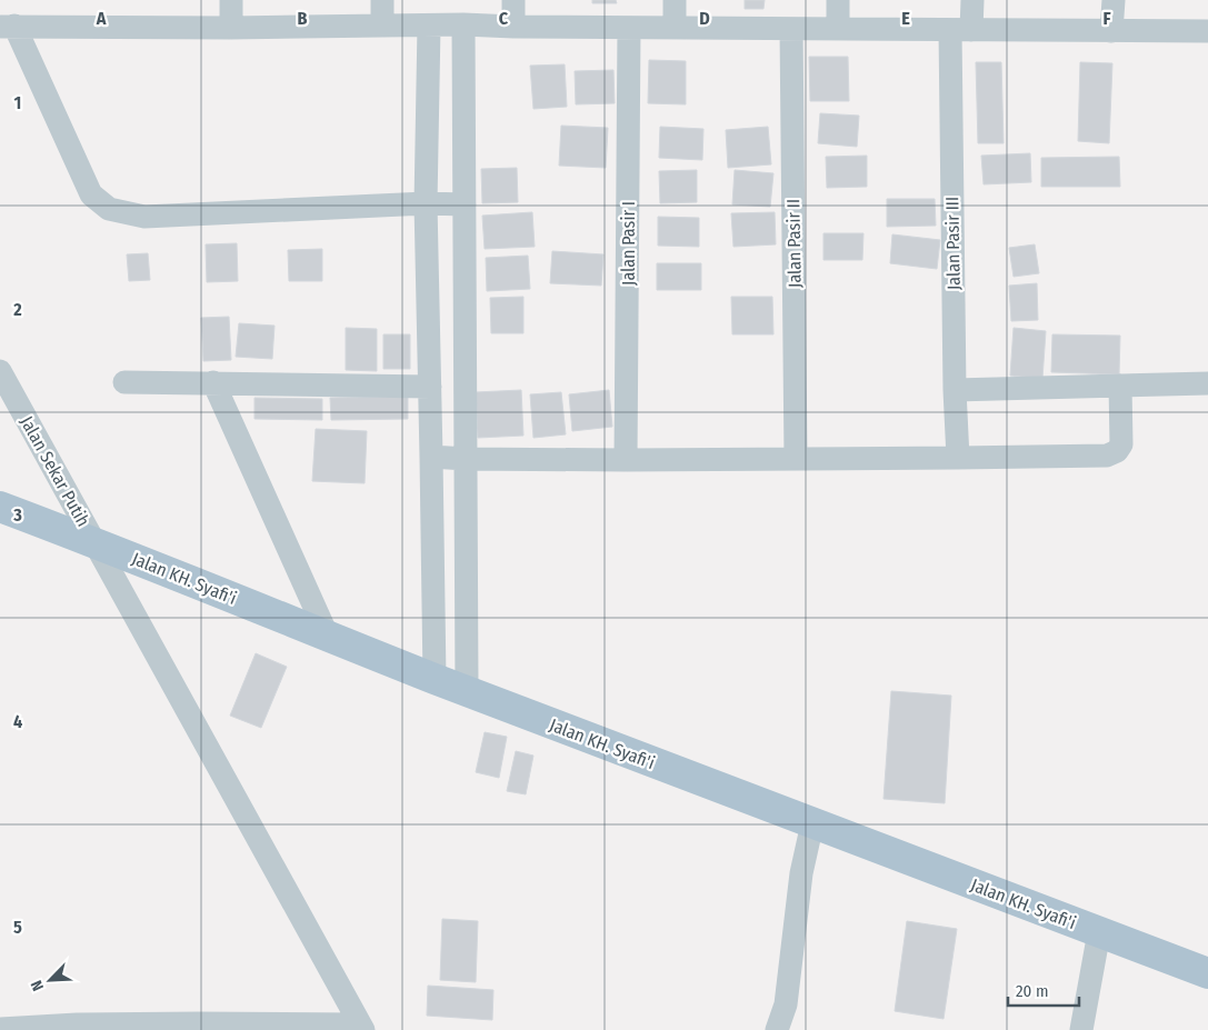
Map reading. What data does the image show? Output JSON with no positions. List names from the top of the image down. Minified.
{"streets":{"main road":["Jalan KH. Syafi'i"],"street":["Jalan Pasir I","Jalan Pasir II","Jalan Pasir III","Jalan Sekar Putih"]},"crossings":[["Jalan Sekar Putih","Jalan KH. Syafi'i"]],"scale_bar":"20 m","north":"bottom left","grid":{"columns":["A","B","C","D","E","F"],"rows":["1","2","3","4","5"]}}
